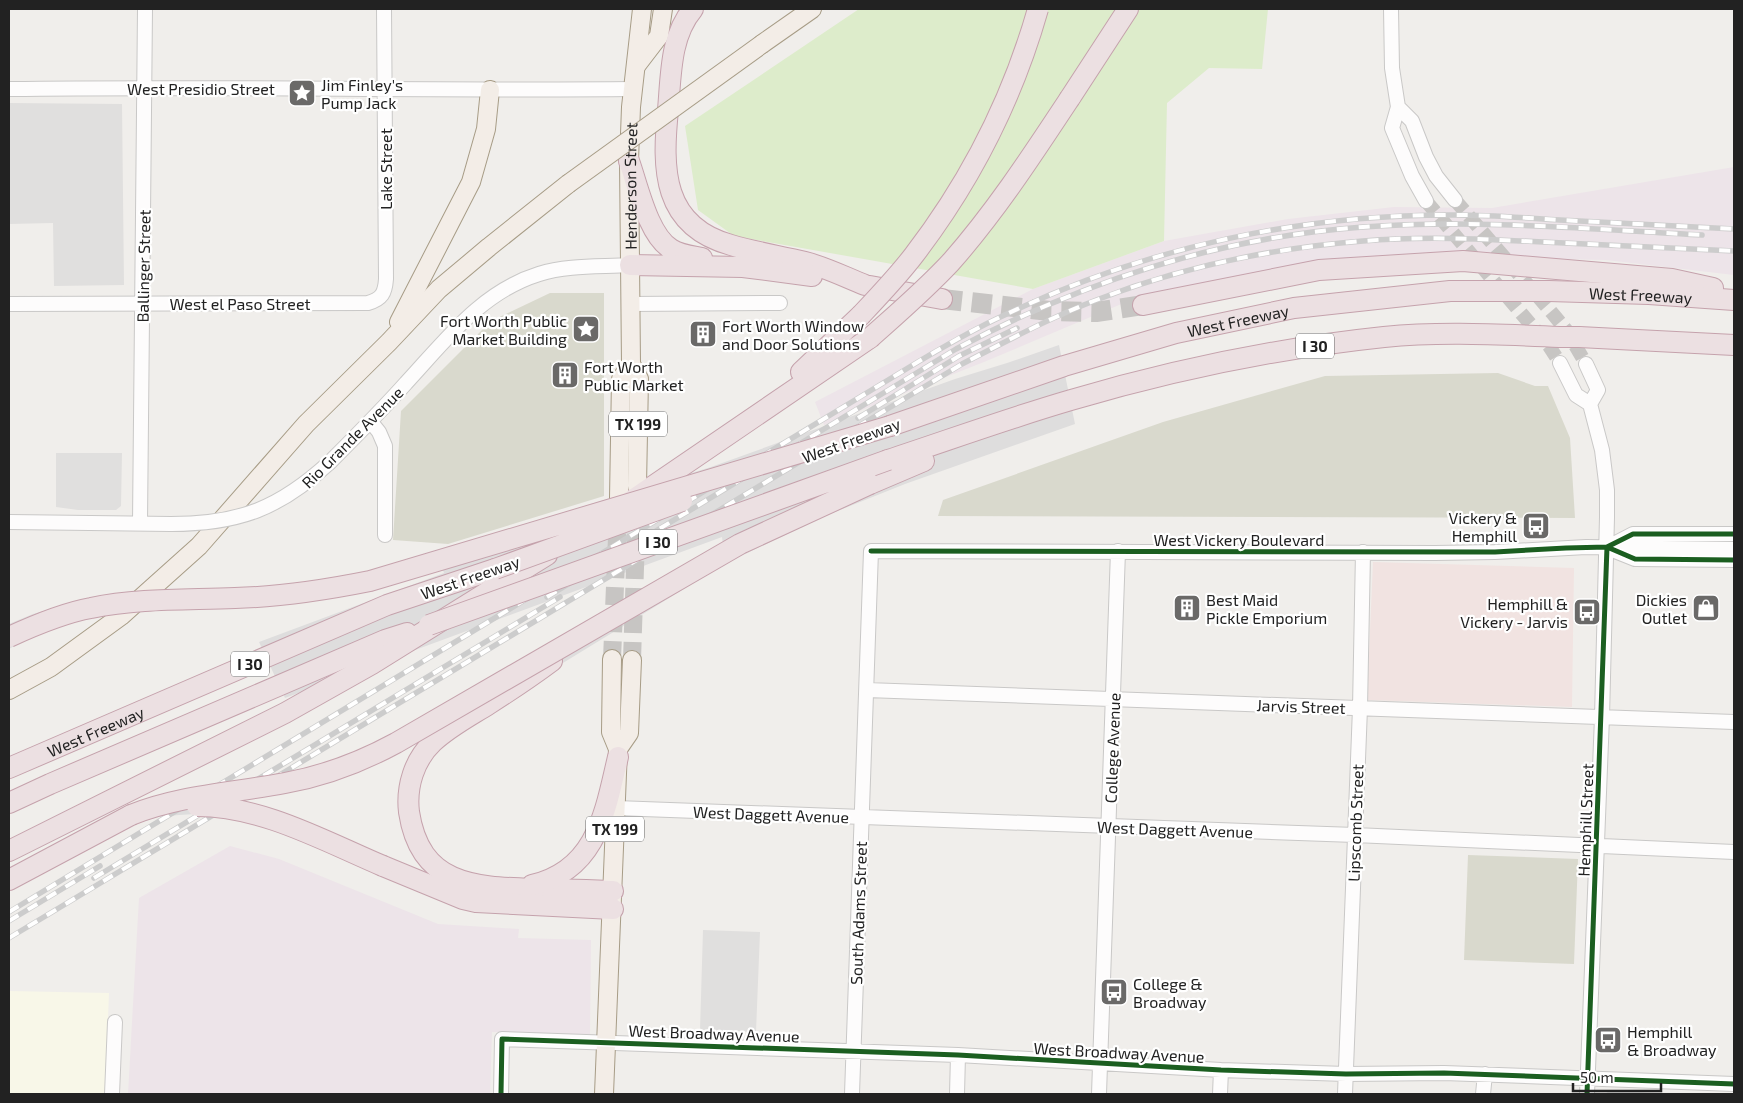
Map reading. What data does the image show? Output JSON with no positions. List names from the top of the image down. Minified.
{"streets":{"highway":["West Freeway","I 30"],"main road":["Henderson Street","TX 199"],"street":["West Presidio Street","Lake Street","Ballinger Street","West el Paso Street","Rio Grande Avenue","West Vickery Boulevard","Jarvis Street","College Avenue","West Daggett Avenue","Hemphill Street","Lipscomb Street","South Adams Street","West Broadway Avenue"]},"crossings":[["West Presidio Street","Lake Street"],["West Presidio Street","Henderson Street"],["West Presidio Street","Ballinger Street"],["Lake Street","West el Paso Street"],["Henderson Street","Rio Grande Avenue"],["Ballinger Street","West el Paso Street"],["Ballinger Street","Rio Grande Avenue"],["TX 199","West Daggett Avenue"],["West Vickery Boulevard","College Avenue"],["West Vickery Boulevard","Hemphill Street"],["West Vickery Boulevard","Lipscomb Street"],["West Vickery Boulevard","South Adams Street"],["Jarvis Street","College Avenue"],["Jarvis Street","Hemphill Street"],["Jarvis Street","Lipscomb Street"],["Jarvis Street","South Adams Street"],["College Avenue","West Daggett Avenue"],["College Avenue","West Broadway Avenue"],["West Daggett Avenue","Hemphill Street"],["West Daggett Avenue","Lipscomb Street"],["West Daggett Avenue","South Adams Street"],["Hemphill Street","West Broadway Avenue"],["Lipscomb Street","West Broadway Avenue"],["South Adams Street","West Broadway Avenue"]],"places":{"place":["Jim Finley's Pump Jack","Fort Worth Public Market Building"],"building":["Fort Worth Window and Door Solutions","Fort Worth Public Market","Best Maid Pickle Emporium"],"bus stop":["Vickery & Hemphill","Hemphill & Vickery - Jarvis","College & Broadway","Hemphill & Broadway"],"shop":["Dickies Outlet"]},"scale_bar":"50 m"}
